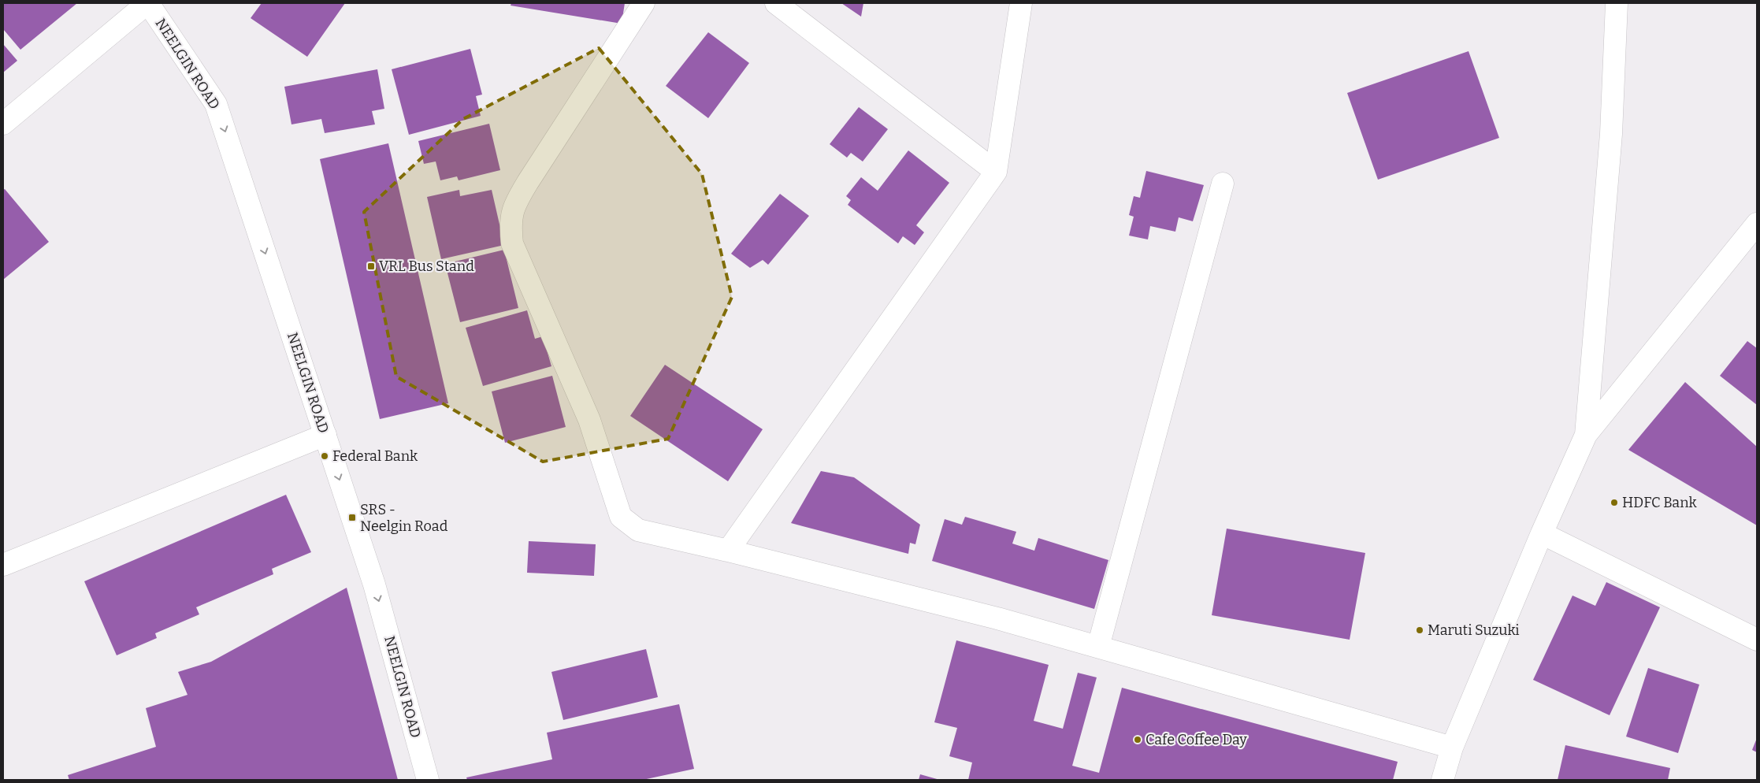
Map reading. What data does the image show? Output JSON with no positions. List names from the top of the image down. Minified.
{"streets":{"street":["NEELGIN ROAD"]},"one_way":["NEELGIN ROAD"],"places":{"transit":["VRL Bus Stand","SRS - Neelgin Road"],"other":["Federal Bank","HDFC Bank","Maruti Suzuki","Cafe Coffee Day"]}}
